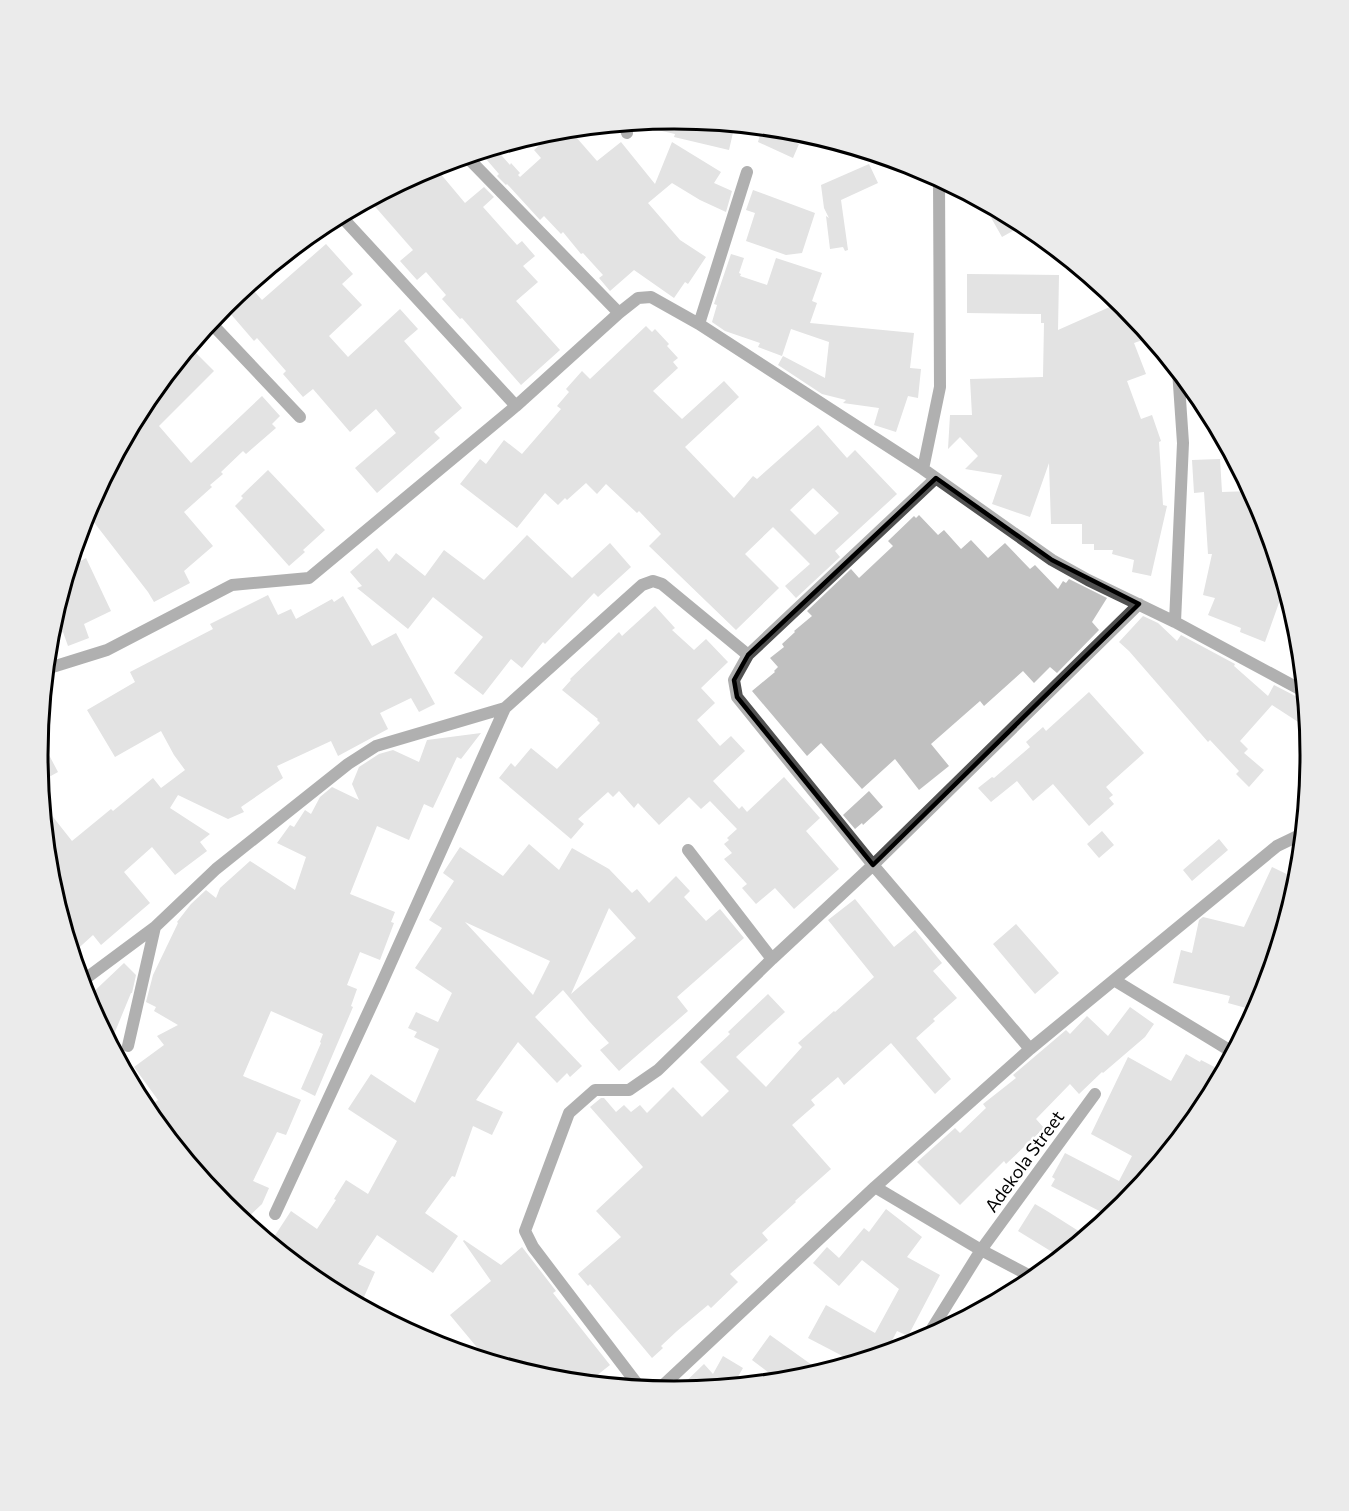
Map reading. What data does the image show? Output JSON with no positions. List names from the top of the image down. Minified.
{"streets":{"street":["Adekola Street"]}}
